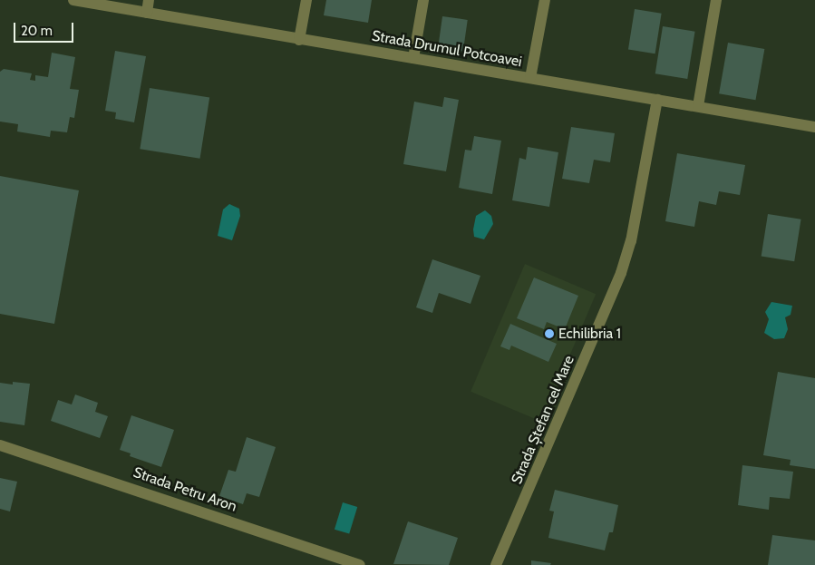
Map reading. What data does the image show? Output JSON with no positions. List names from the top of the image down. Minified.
{"streets":{"street":["Strada Drumul Potcoavei","Strada Ștefan cel Mare","Strada Petru Aron"]},"crossings":[["Strada Drumul Potcoavei","Strada Ștefan cel Mare"]],"places":["Echilibria 1"],"scale_bar":"20 m"}
